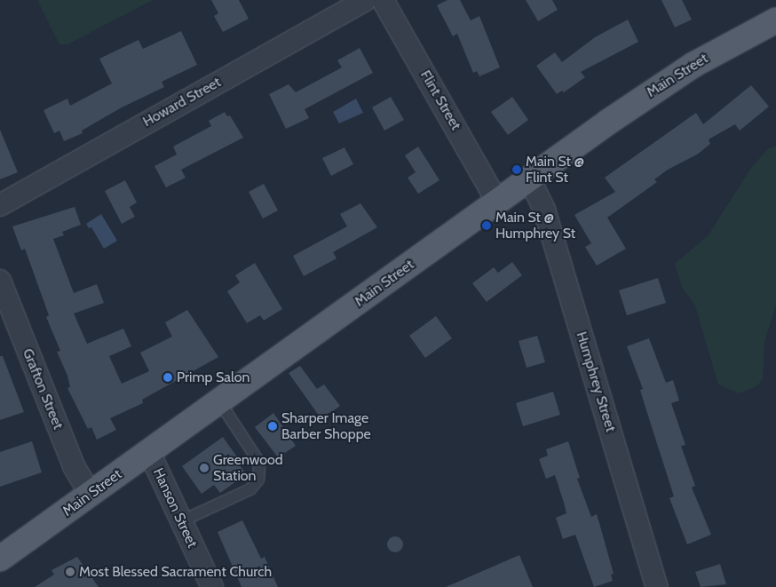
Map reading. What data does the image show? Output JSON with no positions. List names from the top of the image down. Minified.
{"streets":{"main road":["Main Street"],"street":["Flint Street","Howard Street","Humphrey Street","Grafton Street","Hanson Street"]},"crossings":[["Main Street","Flint Street"],["Main Street","Humphrey Street"],["Main Street","Grafton Street"],["Main Street","Hanson Street"]],"places":["Main St @ Flint St","Main St @ Humphrey St","Primp Salon","Sharper Image Barber Shoppe","Greenwood Station","Most Blessed Sacrament Church"]}
